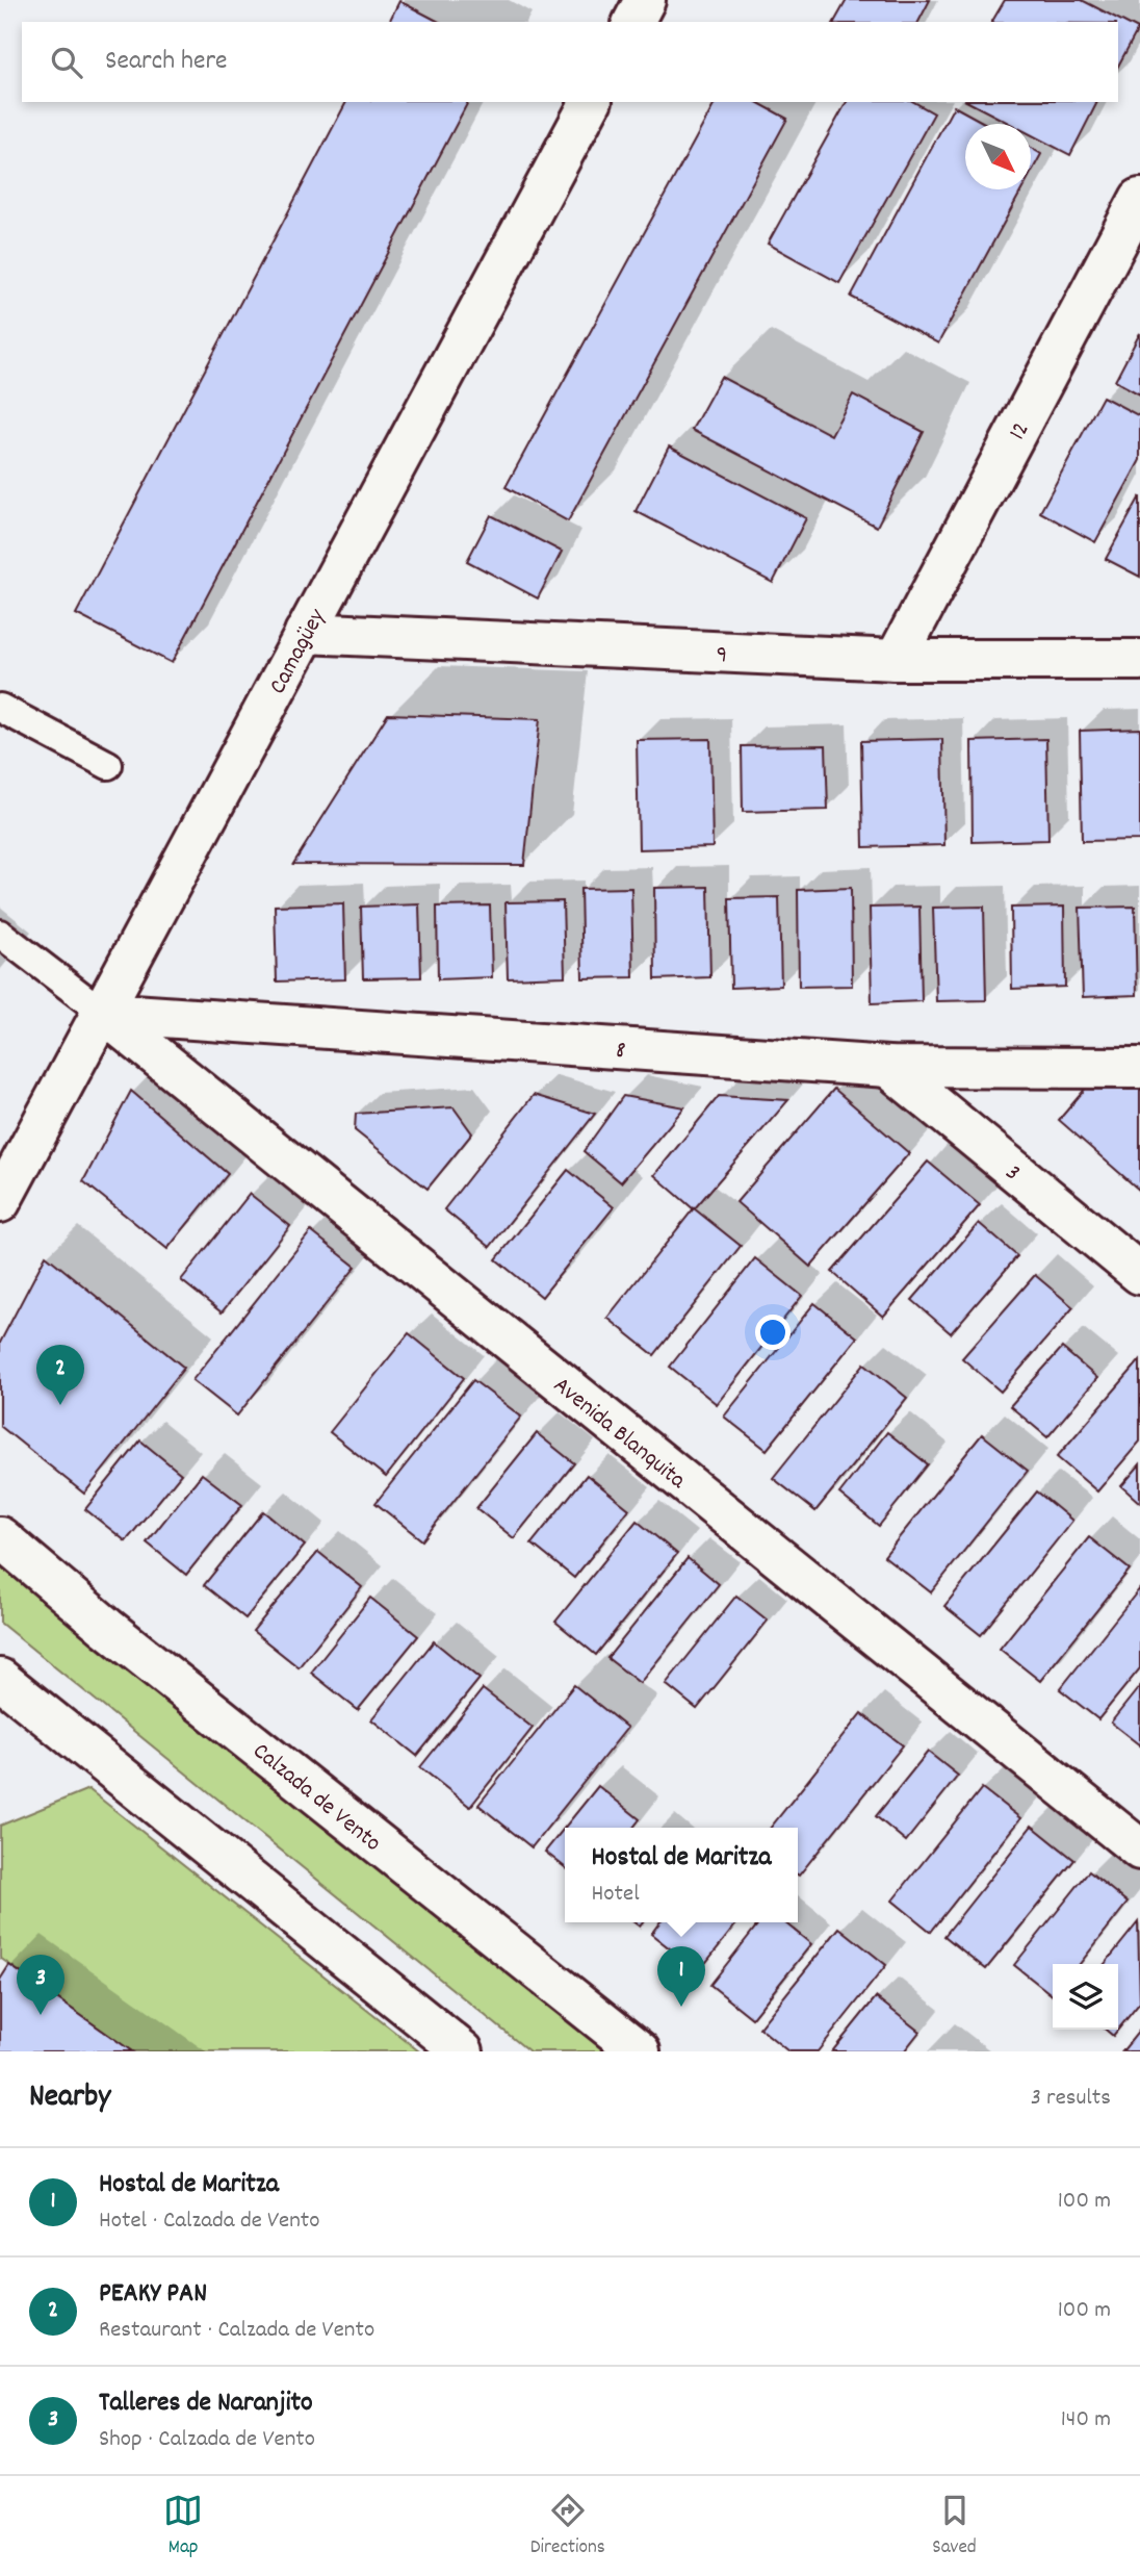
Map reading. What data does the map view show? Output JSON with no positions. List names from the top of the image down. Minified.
{"streets":{"street":["12","Camagüey","9","8","3","Avenida Blanquita","Calzada de Vento"]},"crossings":[["12","9"],["Camagüey","9"],["Camagüey","8"],["Camagüey","Avenida Blanquita"],["8","3"],["8","Avenida Blanquita"]],"north":"bottom right","page":{"search":"Search here","pins":["2","1","3"],"popup":["Hostal de Maritza","Hotel"],"heading":["Nearby","3 results"],"list":[{"mark":"1","name":"Hostal de Maritza","note":"Hotel · Calzada de Vento","value":"100 m"},{"mark":"2","name":"PEAKY PAN","note":"Restaurant · Calzada de Vento","value":"100 m"},{"mark":"3","name":"Talleres de Naranjito","note":"Shop · Calzada de Vento","value":"140 m"}],"nav":["Map","Directions","Saved"]}}
